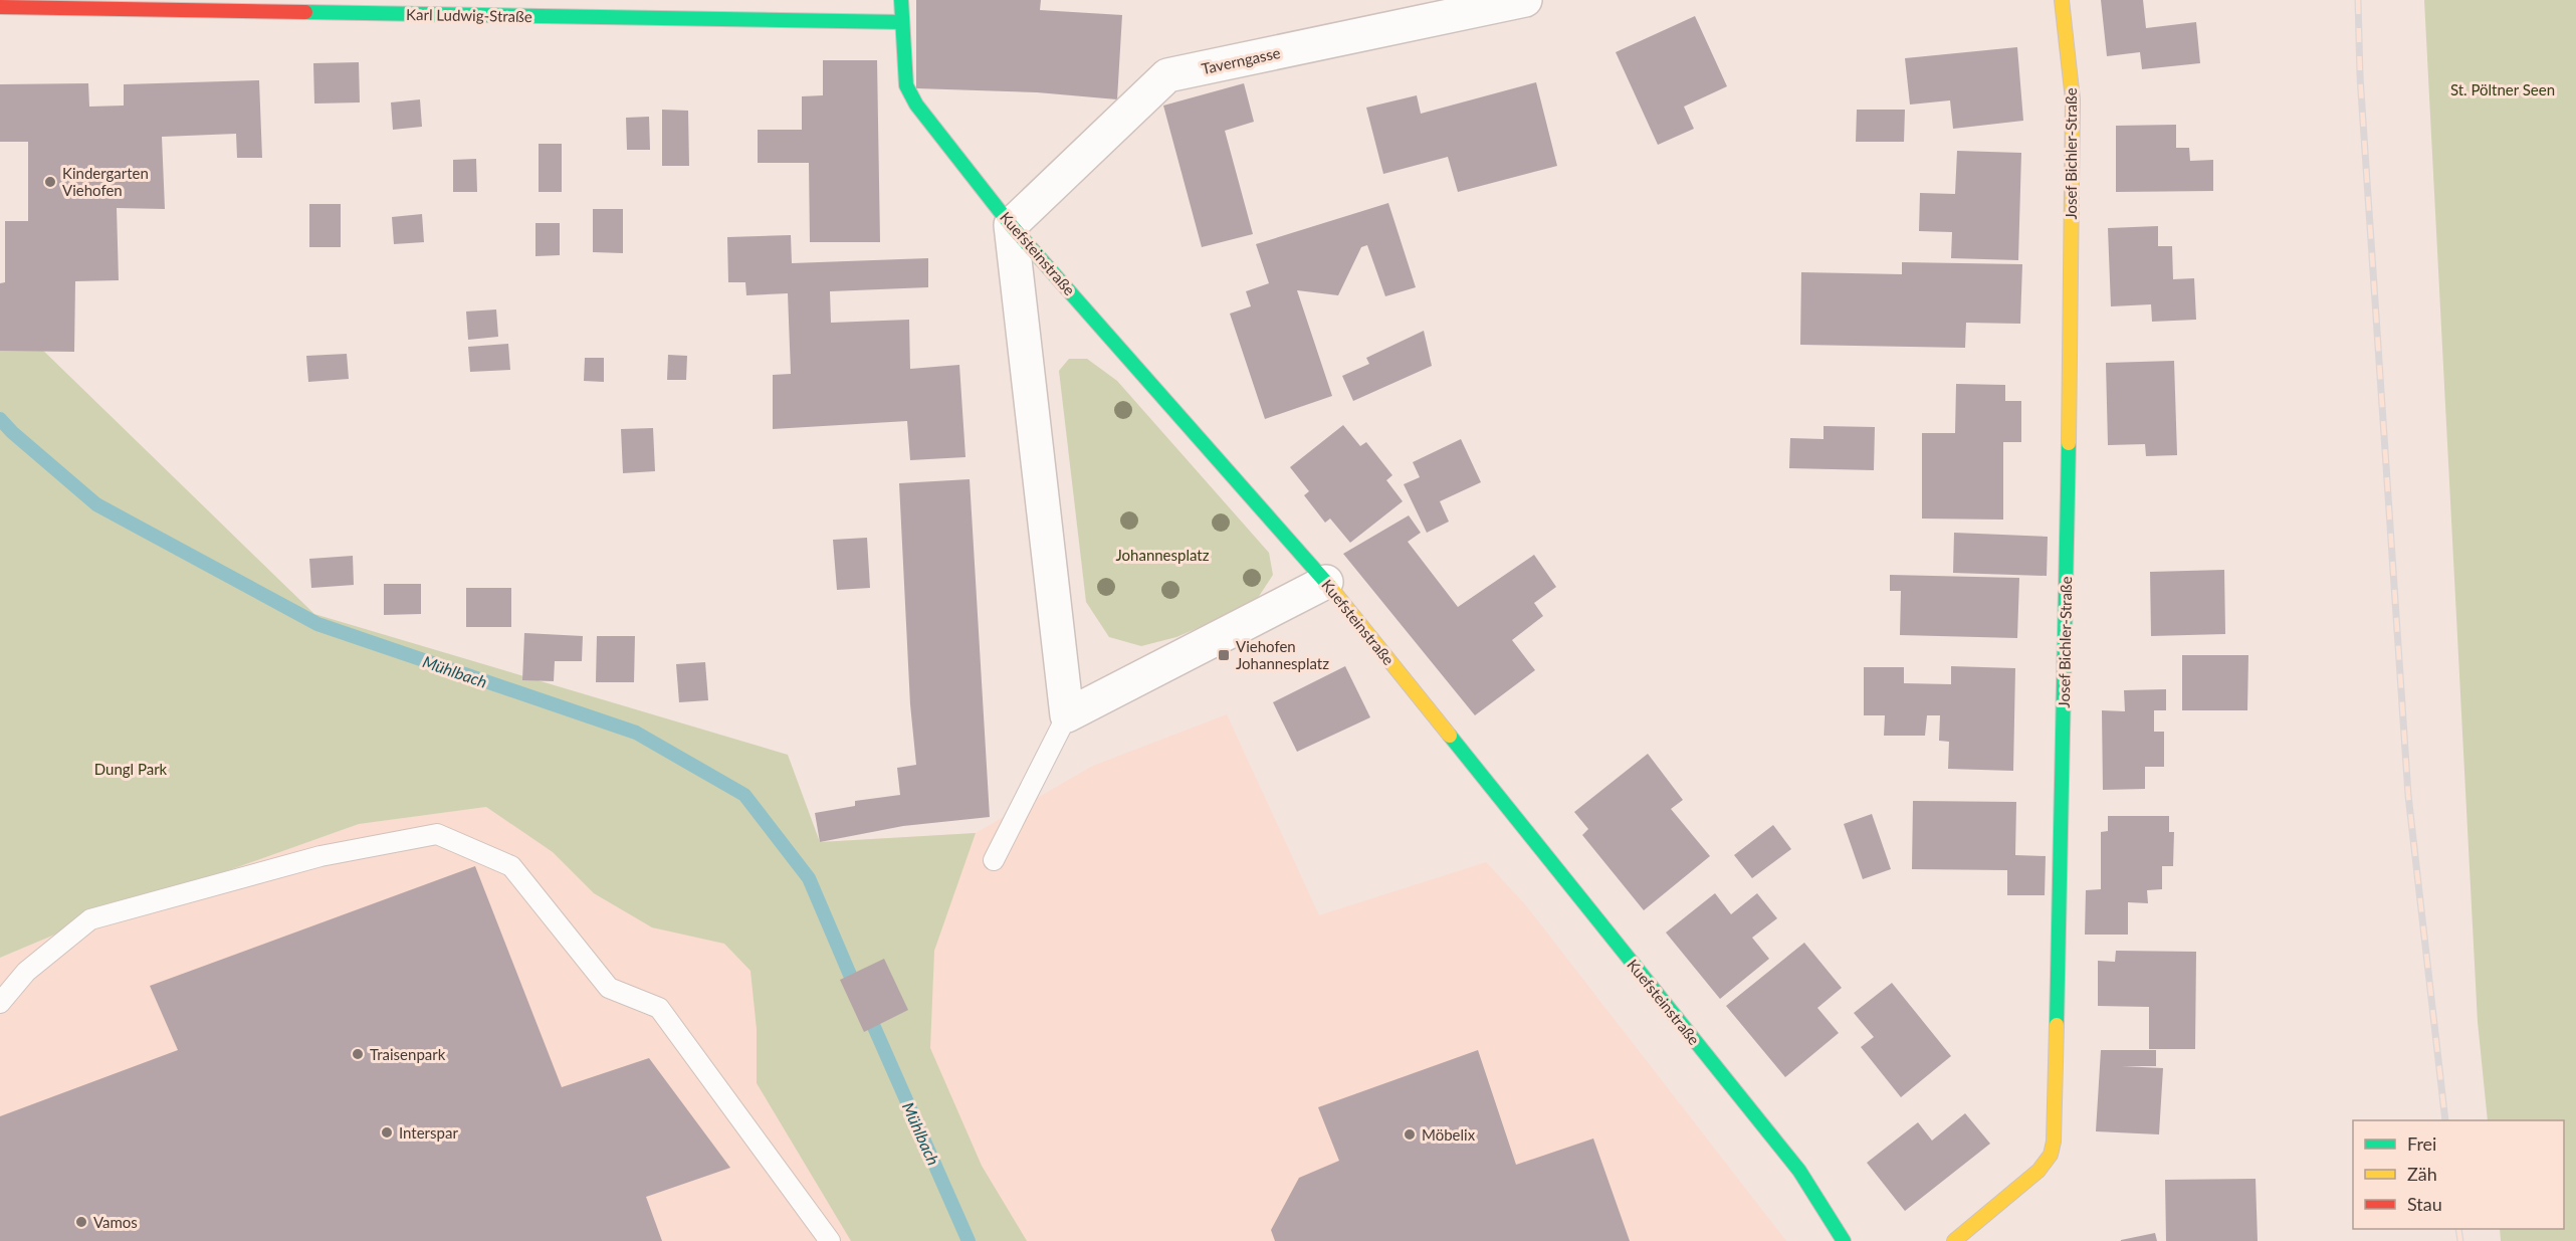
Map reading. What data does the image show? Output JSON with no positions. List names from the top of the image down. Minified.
{"streets":{"street":["Karl Ludwig-Straße","Taverngasse","Josef Bichler-Straße","Kuefsteinstraße"]},"crossings":[["Karl Ludwig-Straße","Kuefsteinstraße"],["Taverngasse","Kuefsteinstraße"]],"water":["Mühlbach"],"parks":["St. Pöltner Seen","Johannesplatz","Dungl Park"],"places":{"other":["Kindergarten Viehofen","Traisenpark","Interspar","Möbelix","Vamos"],"transit":["Viehofen Johannesplatz"]},"legend":["Frei","Zäh","Stau"]}
